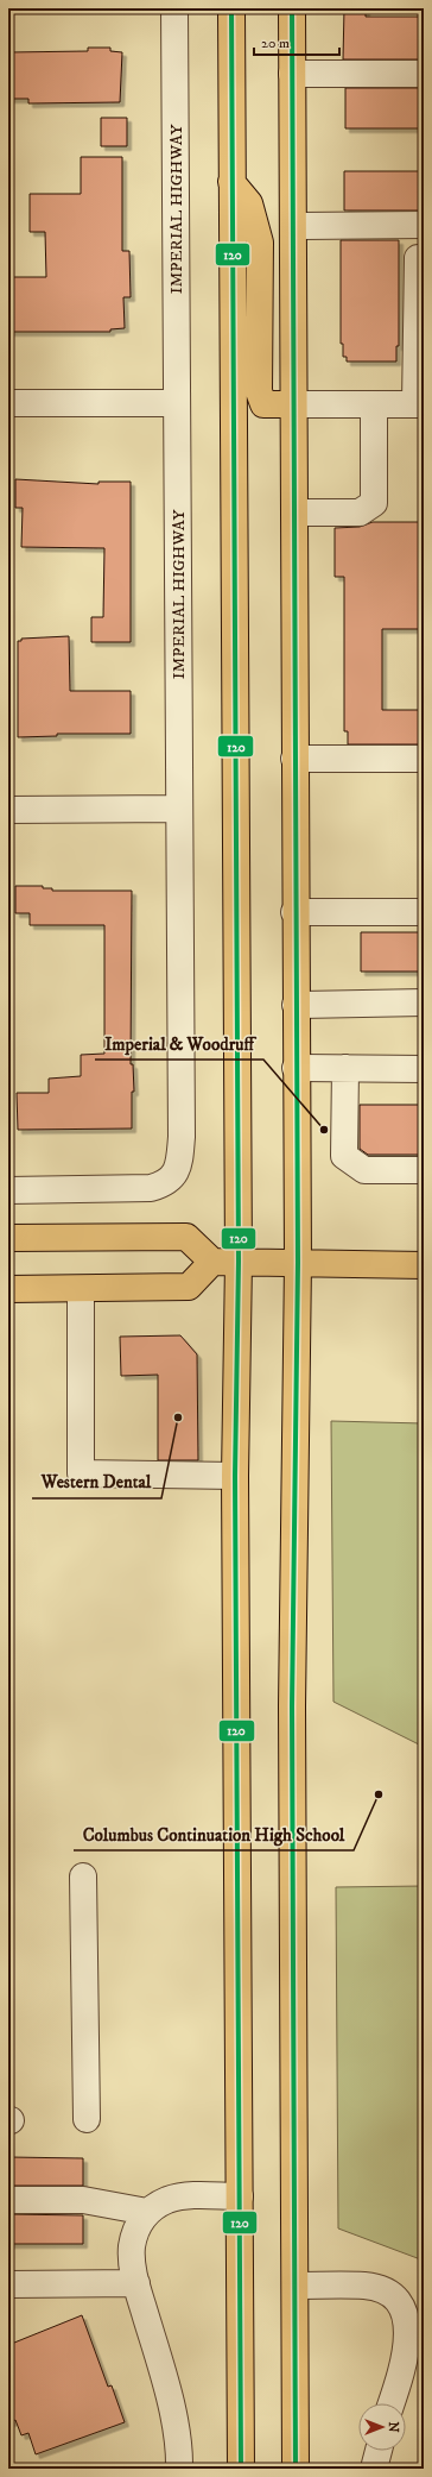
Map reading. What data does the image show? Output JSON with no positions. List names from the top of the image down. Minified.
{"streets":{"street":["IMPERIAL HIGHWAY"]},"places":["Imperial & Woodruff","Western Dental","Columbus Continuation High School"],"lines":["transit line 120"],"scale_bar":"20 m","north":"right"}
